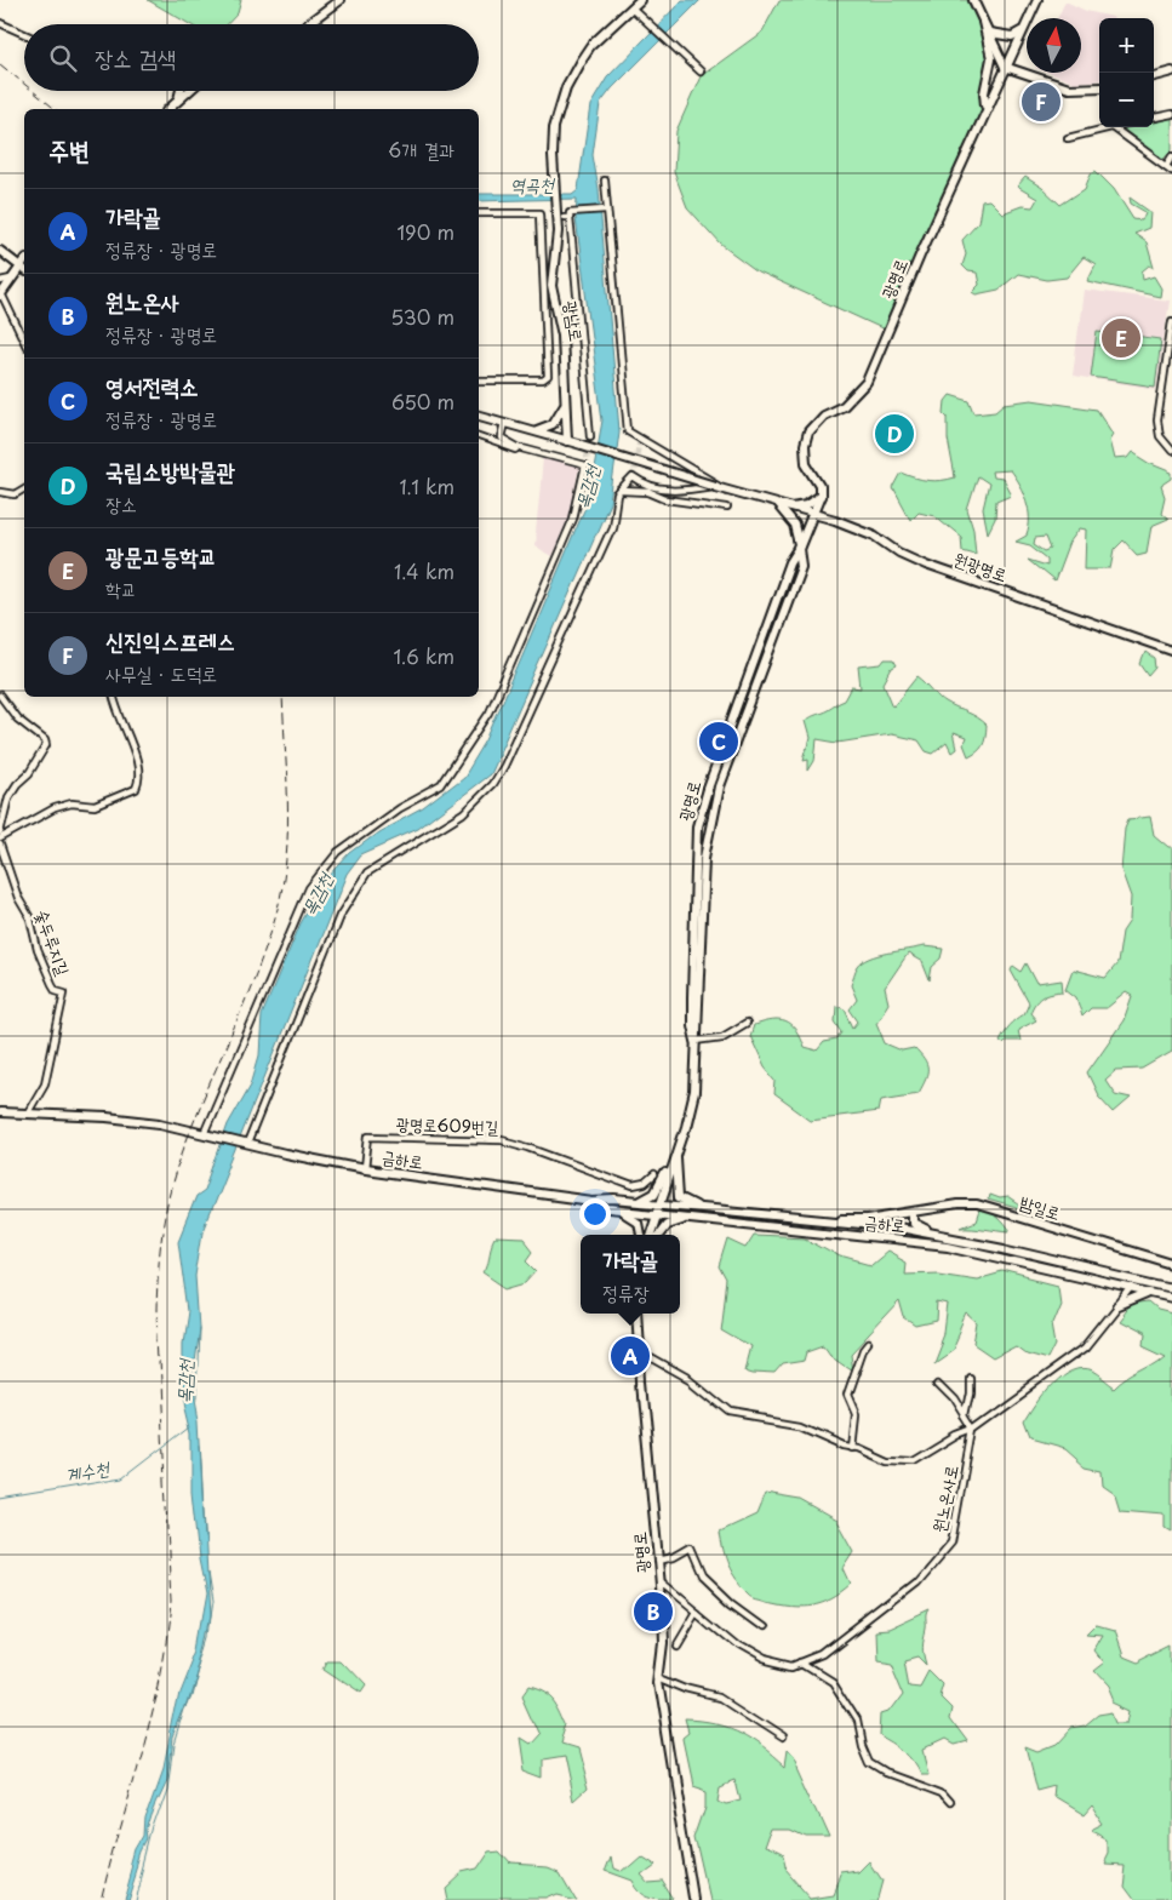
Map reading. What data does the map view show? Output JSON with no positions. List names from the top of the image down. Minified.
{"streets":{"main road":["광명로","광남로","원광명로","금하로","밤일로"],"street":["숯두루지길","광명로609번길","원노온사로"]},"crossings":[["광명로","원광명로"],["광명로","금하로"],["광명로","원노온사로"],["광남로","원광명로"],["광명로609번길","금하로"]],"water":["역곡천","목감천","계수천"],"north":"top","page":{"map_buttons":["+","−"],"search":"장소 검색","pins":["F","E","D","C","A","B"],"heading":["주변","6개 결과"],"list":[{"mark":"A","name":"가락골","note":"정류장 · 광명로","value":"190 m"},{"mark":"B","name":"원노온사","note":"정류장 · 광명로","value":"530 m"},{"mark":"C","name":"영서전력소","note":"정류장 · 광명로","value":"650 m"},{"mark":"D","name":"국립소방박물관","note":"장소","value":"1.1 km"},{"mark":"E","name":"광문고등학교","note":"학교","value":"1.4 km"},{"mark":"F","name":"신진익스프레스","note":"사무실 · 도덕로","value":"1.6 km"}],"popup":["가락골","정류장"]}}
